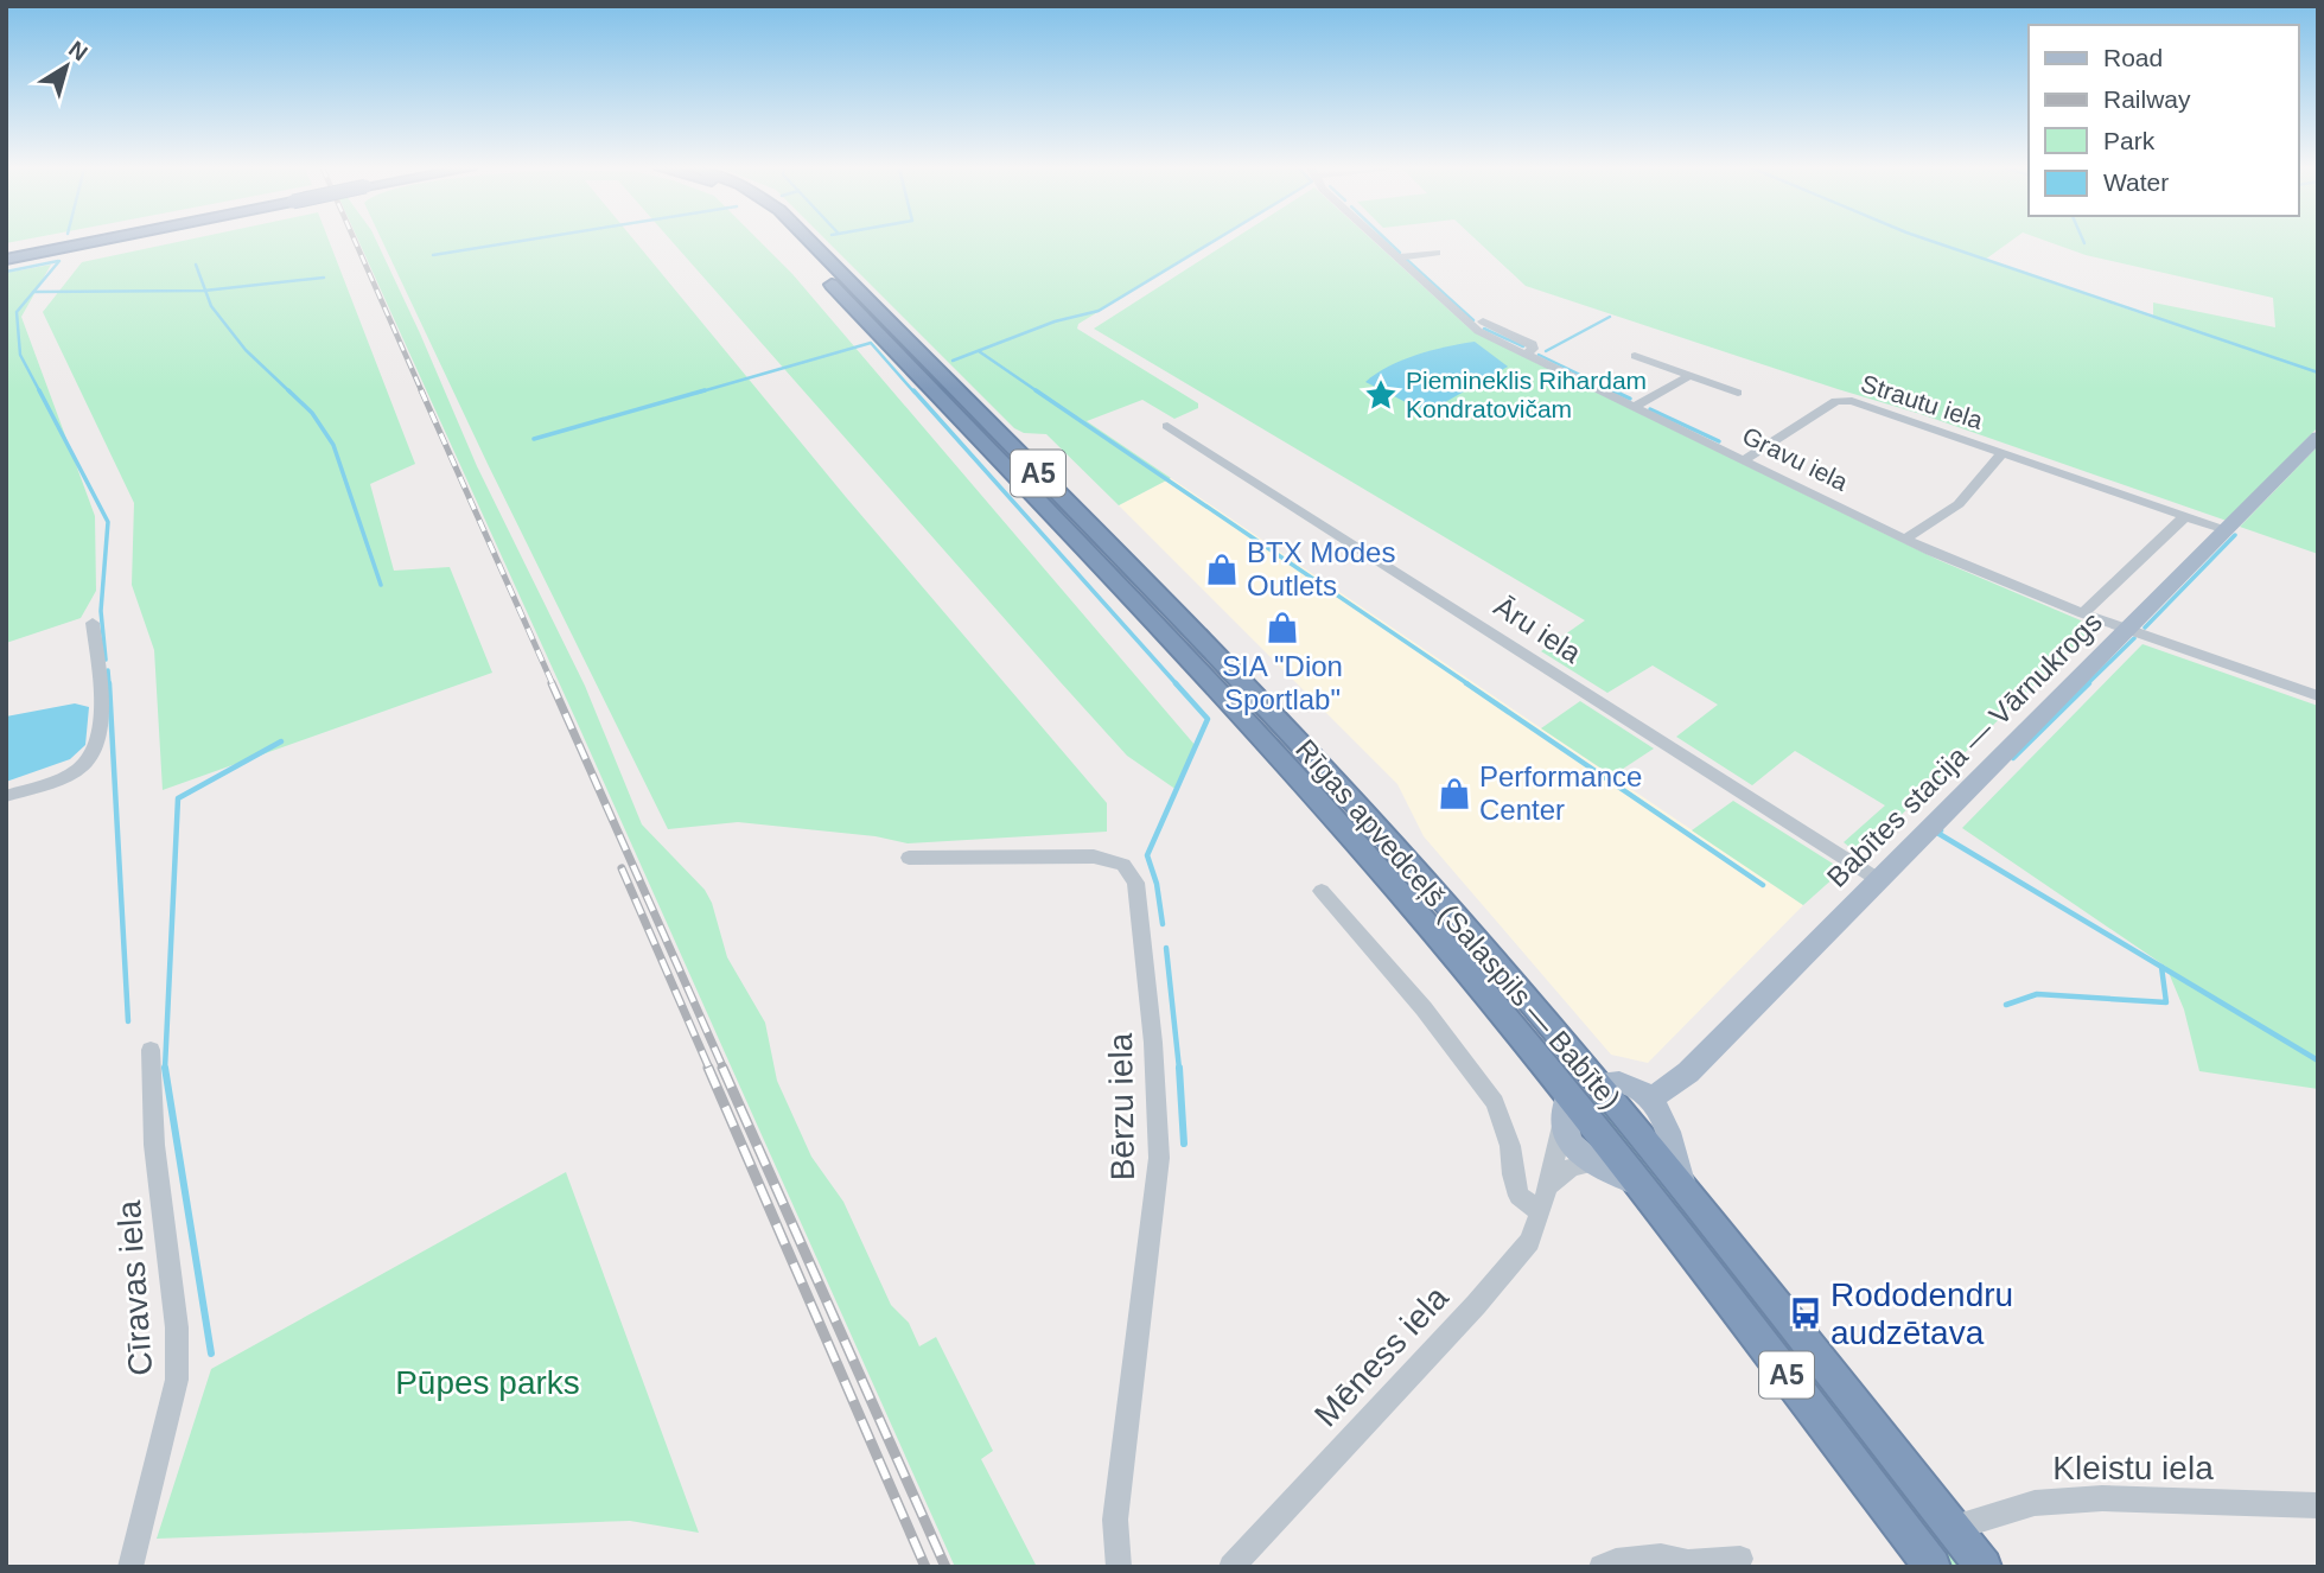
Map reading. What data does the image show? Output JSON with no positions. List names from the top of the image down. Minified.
{"streets":{"highway":["A5","Rīgas apvedceļš (Salaspils — Babīte)"],"main road":["Babītes stacija — Vārnukrogs"],"street":["Strautu iela","Gravu iela","Āru iela","Bērzu iela","Cīravas iela","Mēness iela","Kleistu iela"]},"crossings":[["Strautu iela","Gravu iela"],["Strautu iela","Babītes stacija — Vārnukrogs"],["Gravu iela","Babītes stacija — Vārnukrogs"],["Āru iela","Babītes stacija — Vārnukrogs"],["Rīgas apvedceļš (Salaspils — Babīte)","Kleistu iela"]],"parks":["Pūpes parks"],"places":{"place":["Piemineklis Rihardam Kondratovičam"],"shop":["BTX Modes Outlets","SIA \"Dion Sportlab\"","Performance Center"],"bus stop":["Rododendru audzētava"]},"legend":["Road","Railway","Park","Water"],"north":"top right"}
